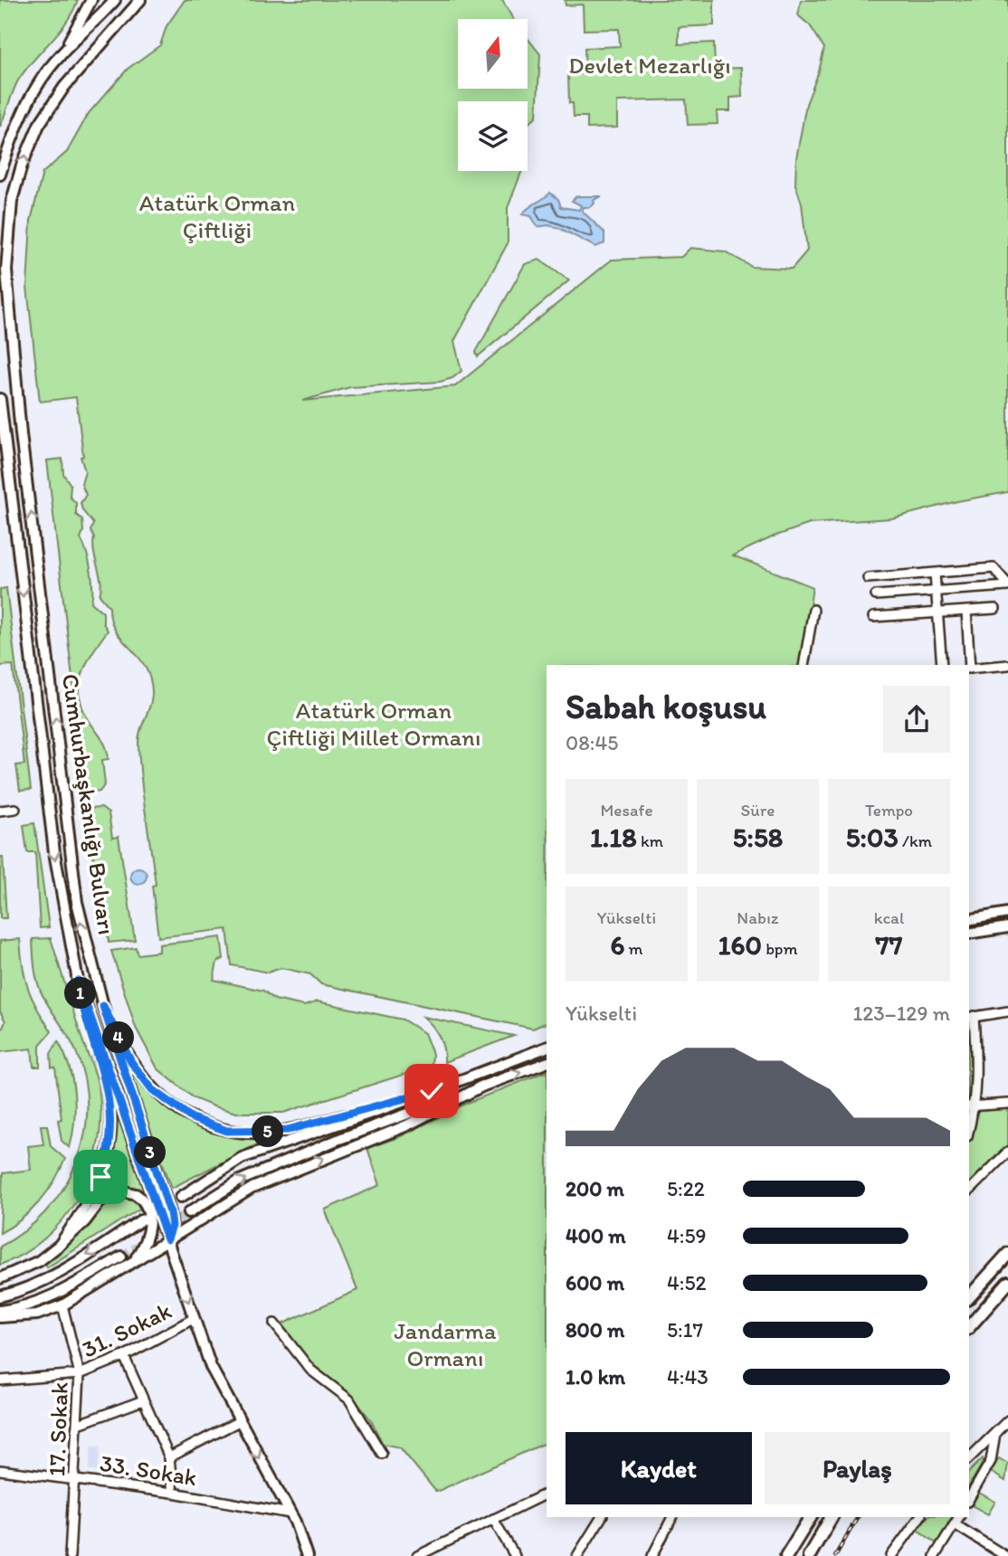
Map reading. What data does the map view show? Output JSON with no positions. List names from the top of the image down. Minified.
{"streets":{"main road":["Cumhurbaşkanlığı Bulvarı"],"street":["31. Sokak","17. Sokak","33. Sokak"]},"crossings":[["31. Sokak","17. Sokak"],["17. Sokak","33. Sokak"]],"parks":["Devlet Mezarlığı","Atatürk Orman Çiftliği","Atatürk Orman Çiftliği Millet Ormanı","Jandarma Ormanı"],"north":"top","page":{"heading":["Sabah koşusu","08:45"],"stats":[["Mesafe","1.18 km"],["Süre","5:58"],["Tempo","5:03 /km"],["Yükselti","6 m"],["Nabız","160 bpm"],["kcal","77"]],"pins":["1","4","5","3"],"chart":["Yükselti","123–129 m"],"list":[{"name":"200 m","note":"5:22"},{"name":"400 m","note":"4:59"},{"name":"600 m","note":"4:52"},{"name":"800 m","note":"5:17"},{"name":"1.0 km","note":"4:43"}],"buttons":["Kaydet","Paylaş"]}}
